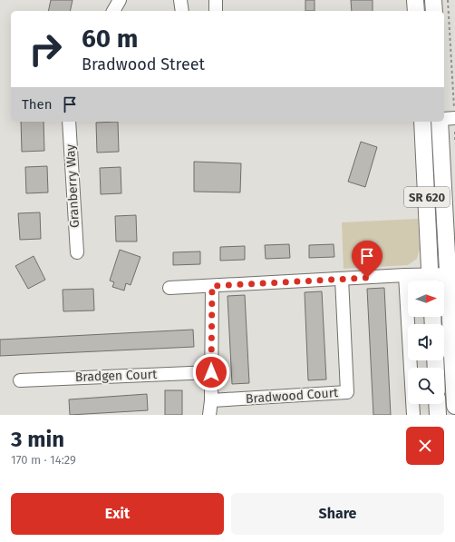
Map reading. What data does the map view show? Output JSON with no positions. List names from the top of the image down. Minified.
{"streets":{"main road":["SR 620"],"street":["Granberry Way","Bradgen Court","Bradwood Court"]},"north":"right","page":{"turn":["60 m","Bradwood Street"],"then":"Then","heading":["3 min","170 m · 14:29"],"buttons":["Exit","Share"]}}
